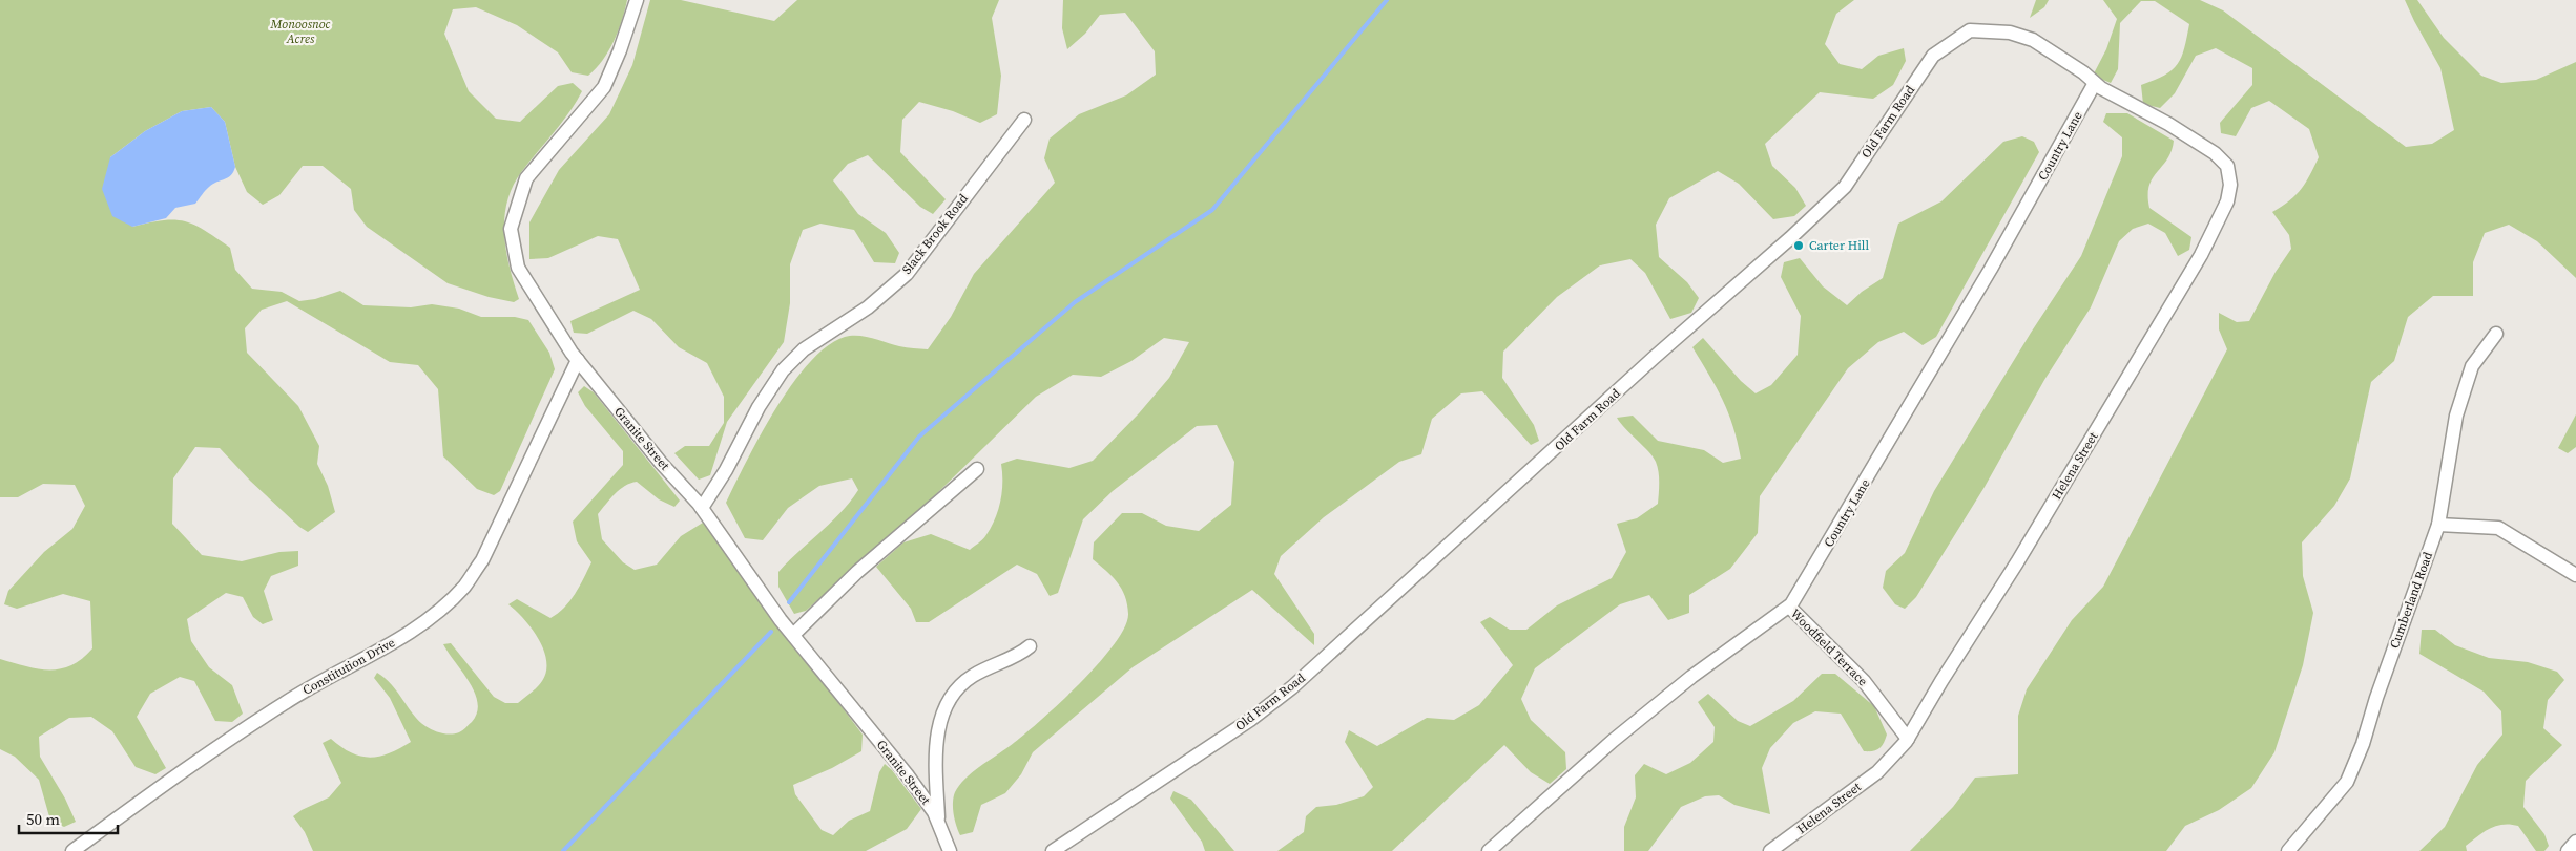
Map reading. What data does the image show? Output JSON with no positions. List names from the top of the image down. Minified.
{"streets":{"street":["Old Farm Road","Country Lane","Slack Brook Road","Granite Street","Helena Street","Cumberland Road","Woodfield Terrace","Constitution Drive"]},"crossings":[["Old Farm Road","Country Lane"],["Old Farm Road","Helena Street"],["Country Lane","Helena Street"],["Country Lane","Woodfield Terrace"],["Slack Brook Road","Granite Street"],["Granite Street","Constitution Drive"],["Helena Street","Woodfield Terrace"]],"parks":["Monoosnoc Acres"],"places":["Carter Hill"],"scale_bar":"50 m"}
